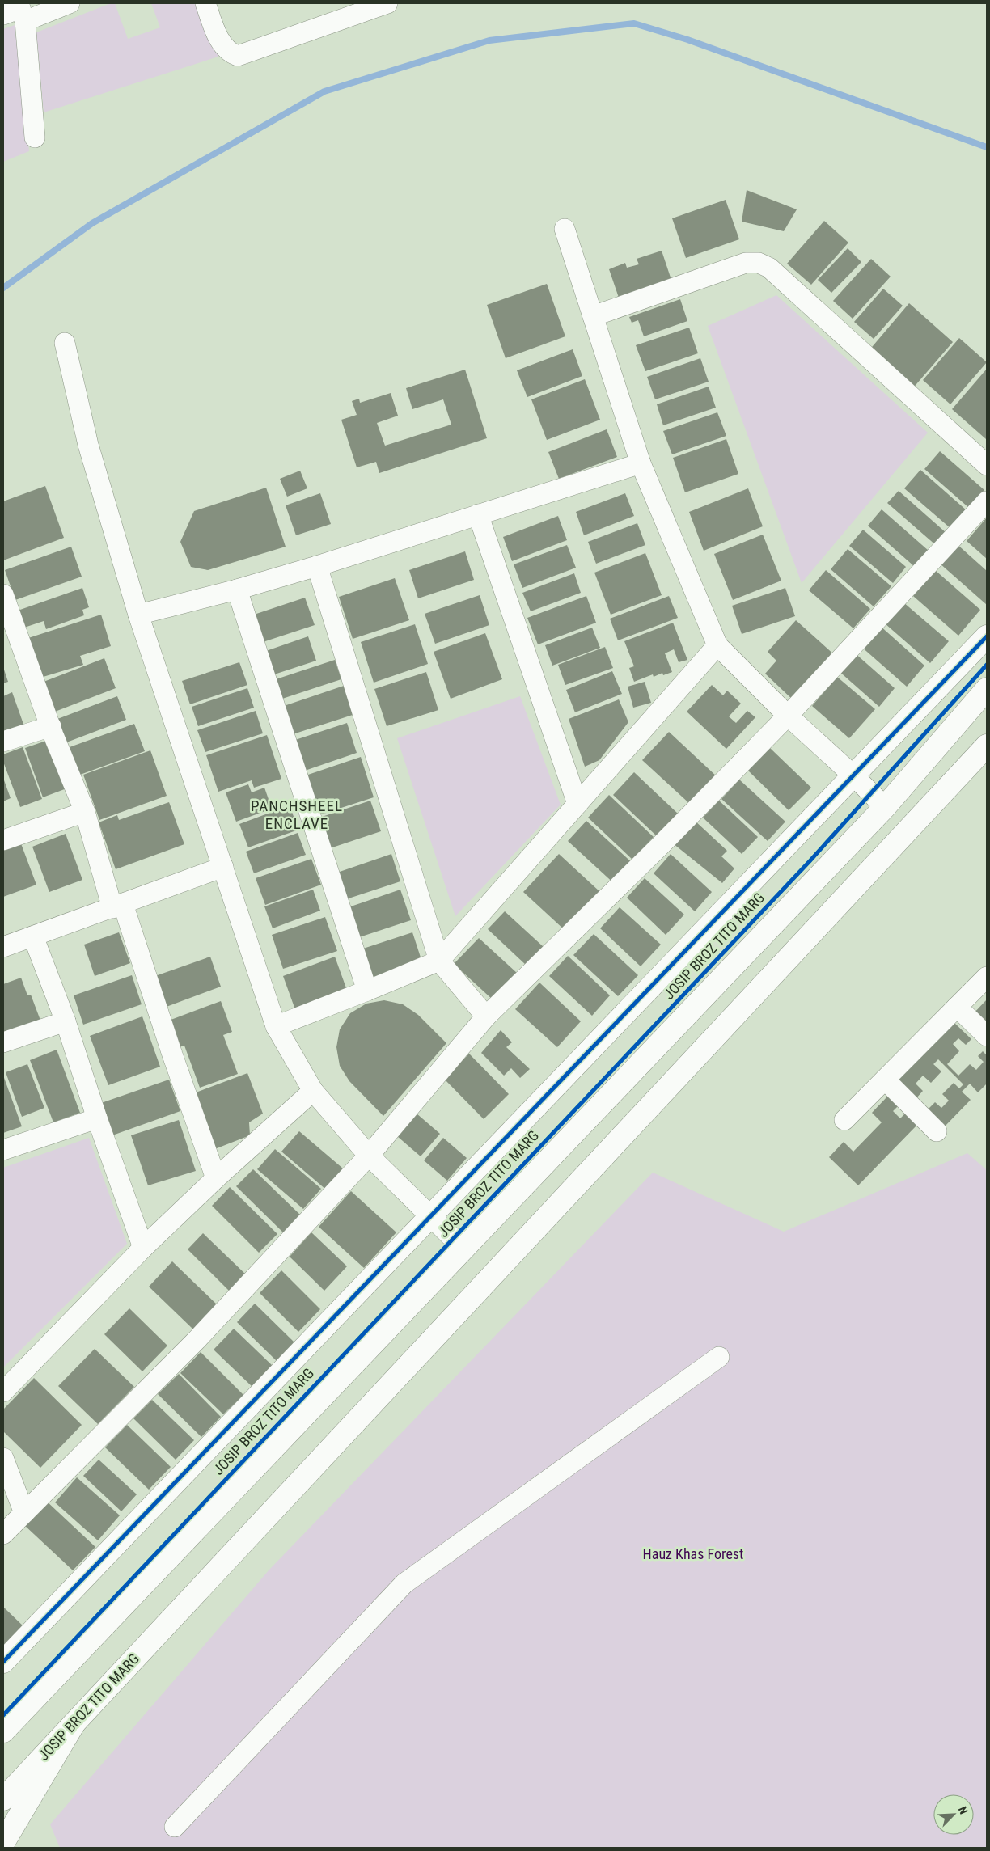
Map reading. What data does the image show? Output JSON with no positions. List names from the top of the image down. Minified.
{"streets":{"main road":["JOSIP BROZ TITO MARG"]},"districts":["PANCHSHEEL ENCLAVE"],"parks":["Hauz Khas Forest"],"north":"top right"}
